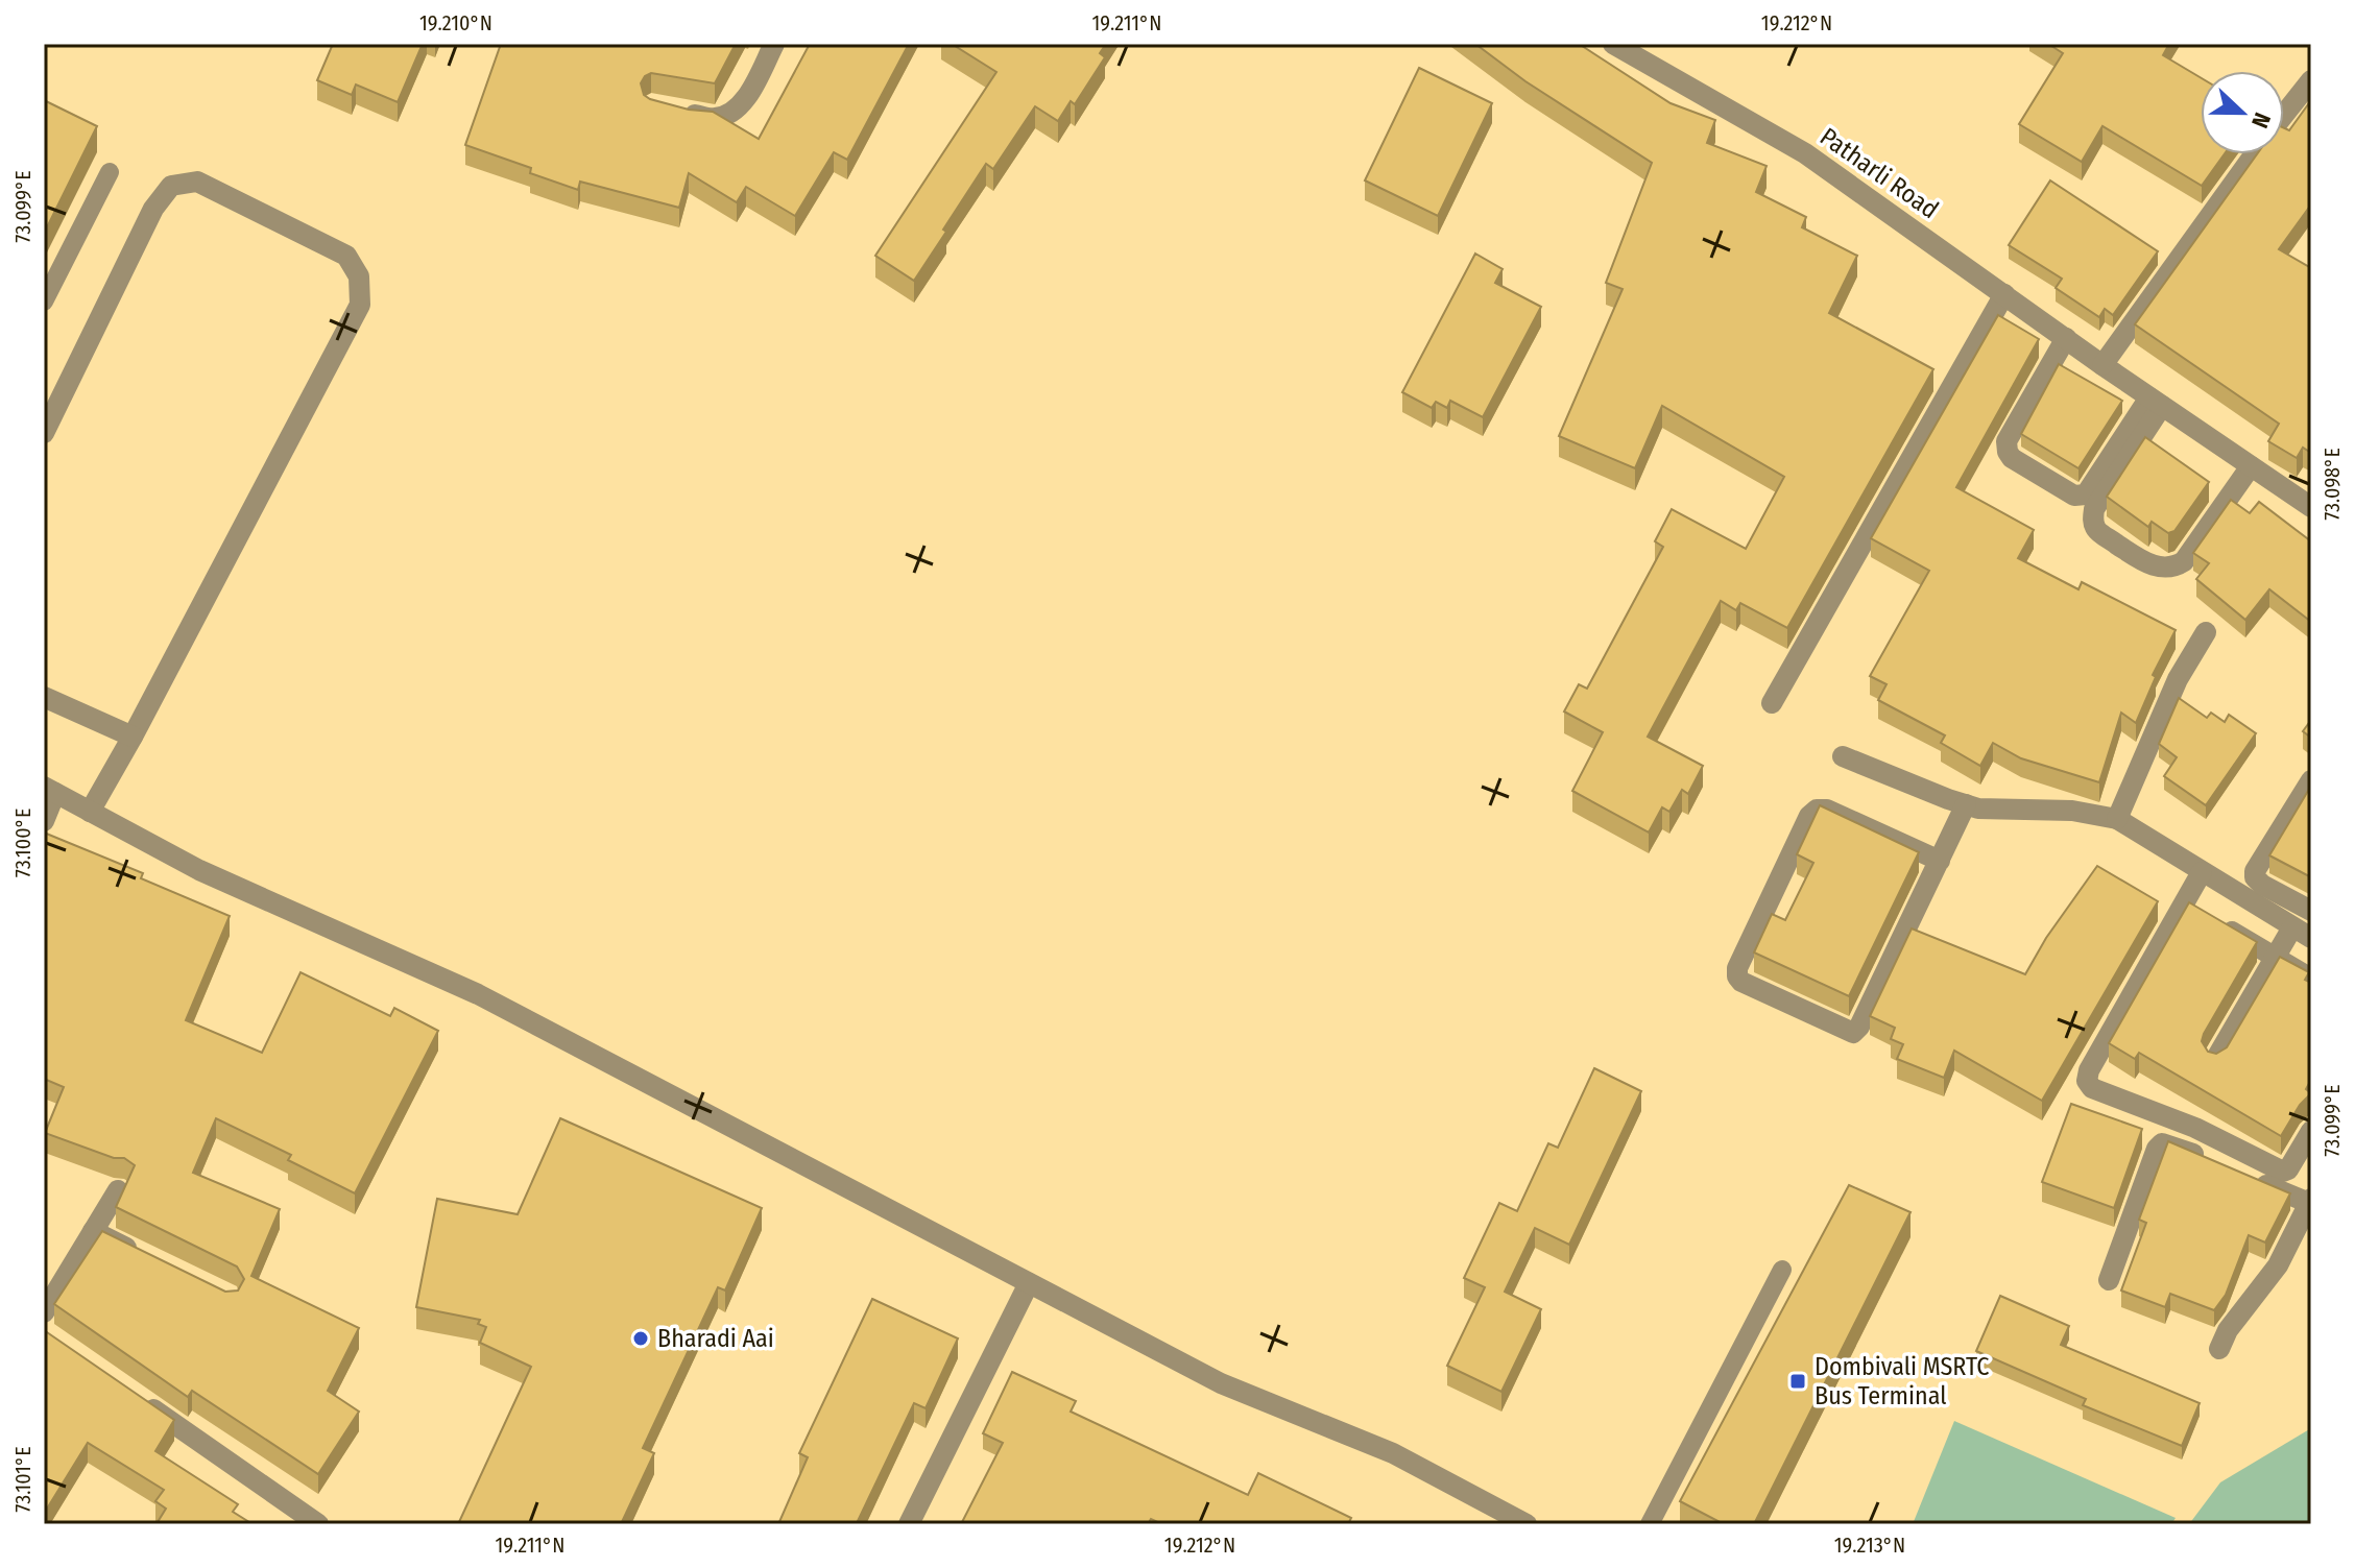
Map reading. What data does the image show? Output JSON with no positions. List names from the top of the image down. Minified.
{"streets":{"street":["Patharli Road"]},"places":{"other":["Bharadi Aai"],"transit":["Dombivali MSRTC Bus Terminal"]},"north":"right","coordinates":["19.210°N","19.211°N","19.212°N","73.099°E","73.098°E","73.100°E","73.101°E","19.213°N"]}
